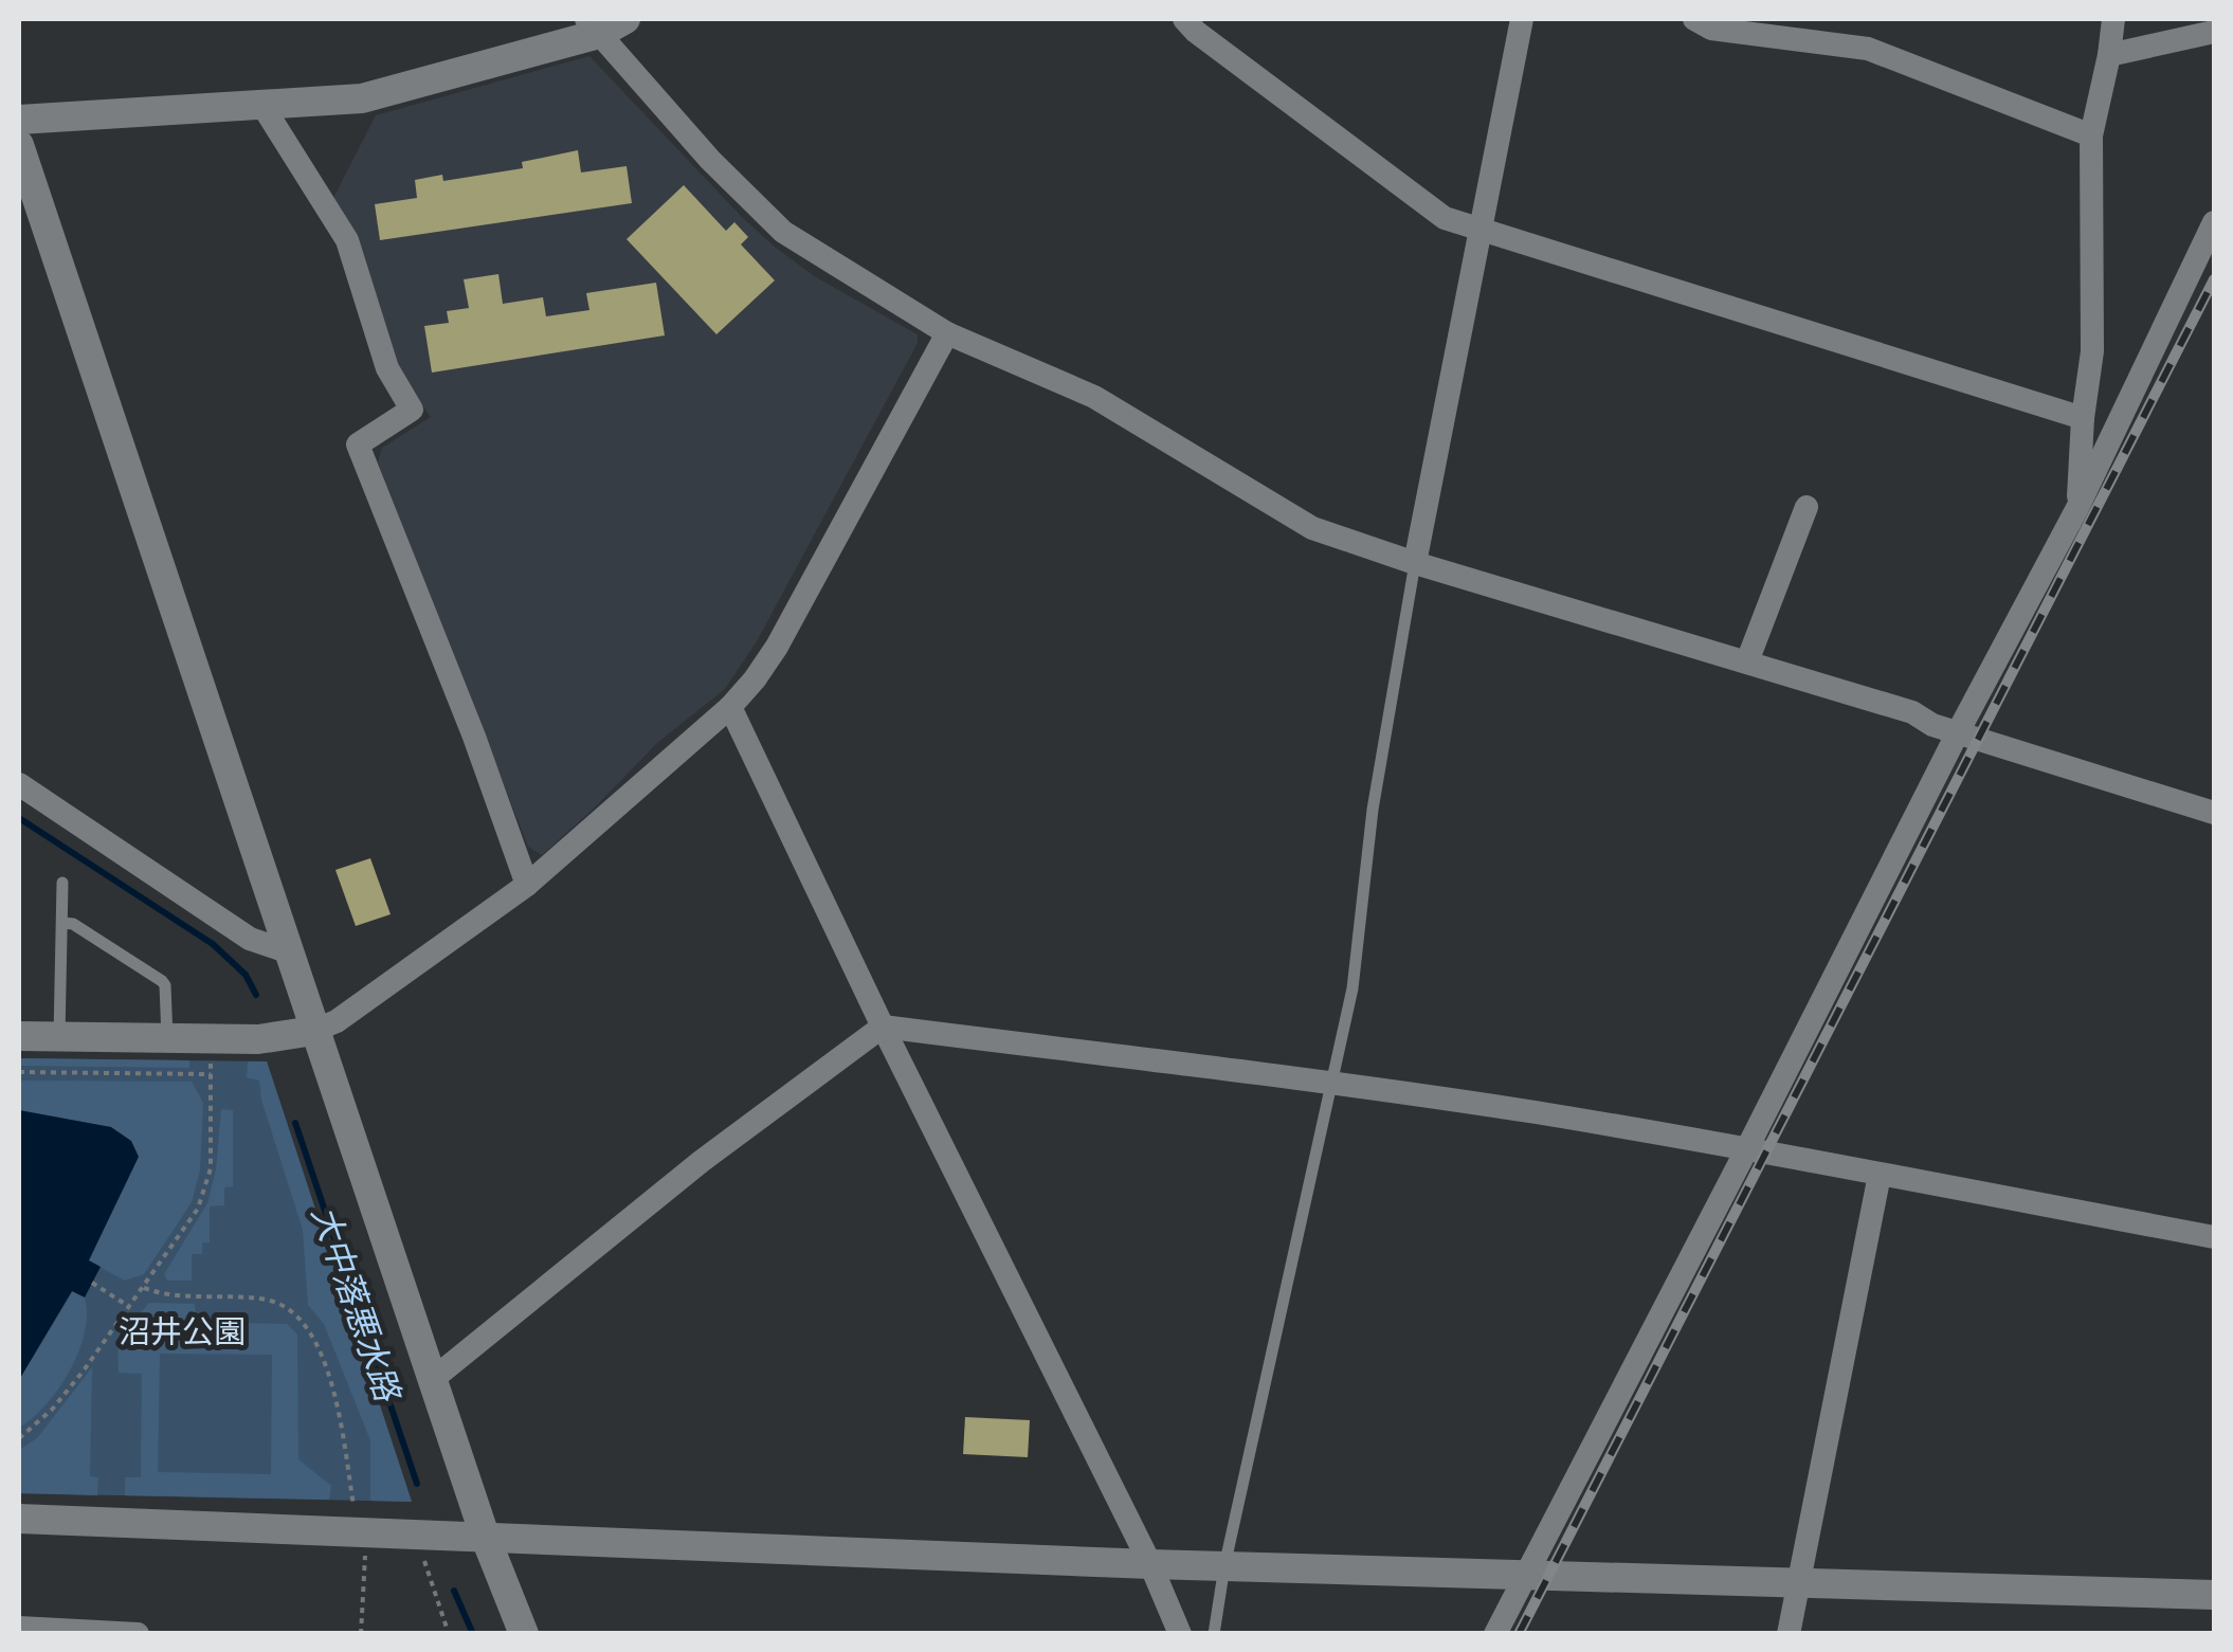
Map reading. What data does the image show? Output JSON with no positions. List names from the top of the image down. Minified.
{"water":["大中落悪水路"],"parks":["沼井公園"]}
